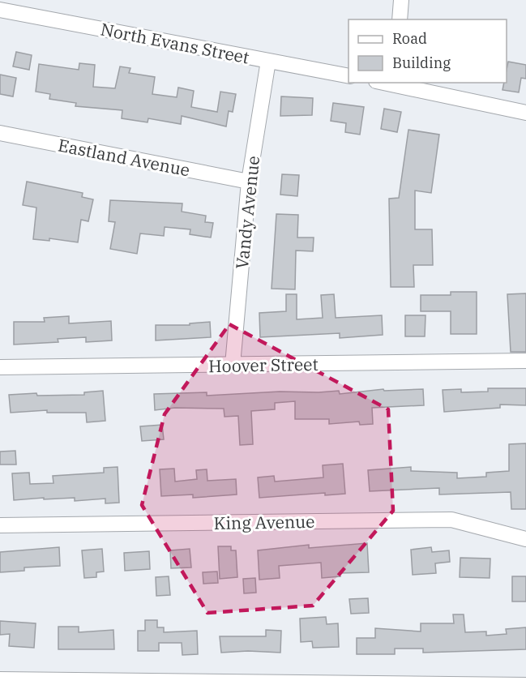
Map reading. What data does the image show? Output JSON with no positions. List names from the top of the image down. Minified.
{"streets":{"street":["North Evans Street","Eastland Avenue","Vandy Avenue","Hoover Street","King Avenue"]},"crossings":[["North Evans Street","Vandy Avenue"],["Eastland Avenue","Vandy Avenue"],["Vandy Avenue","Hoover Street"]],"legend":["Road","Building"]}
